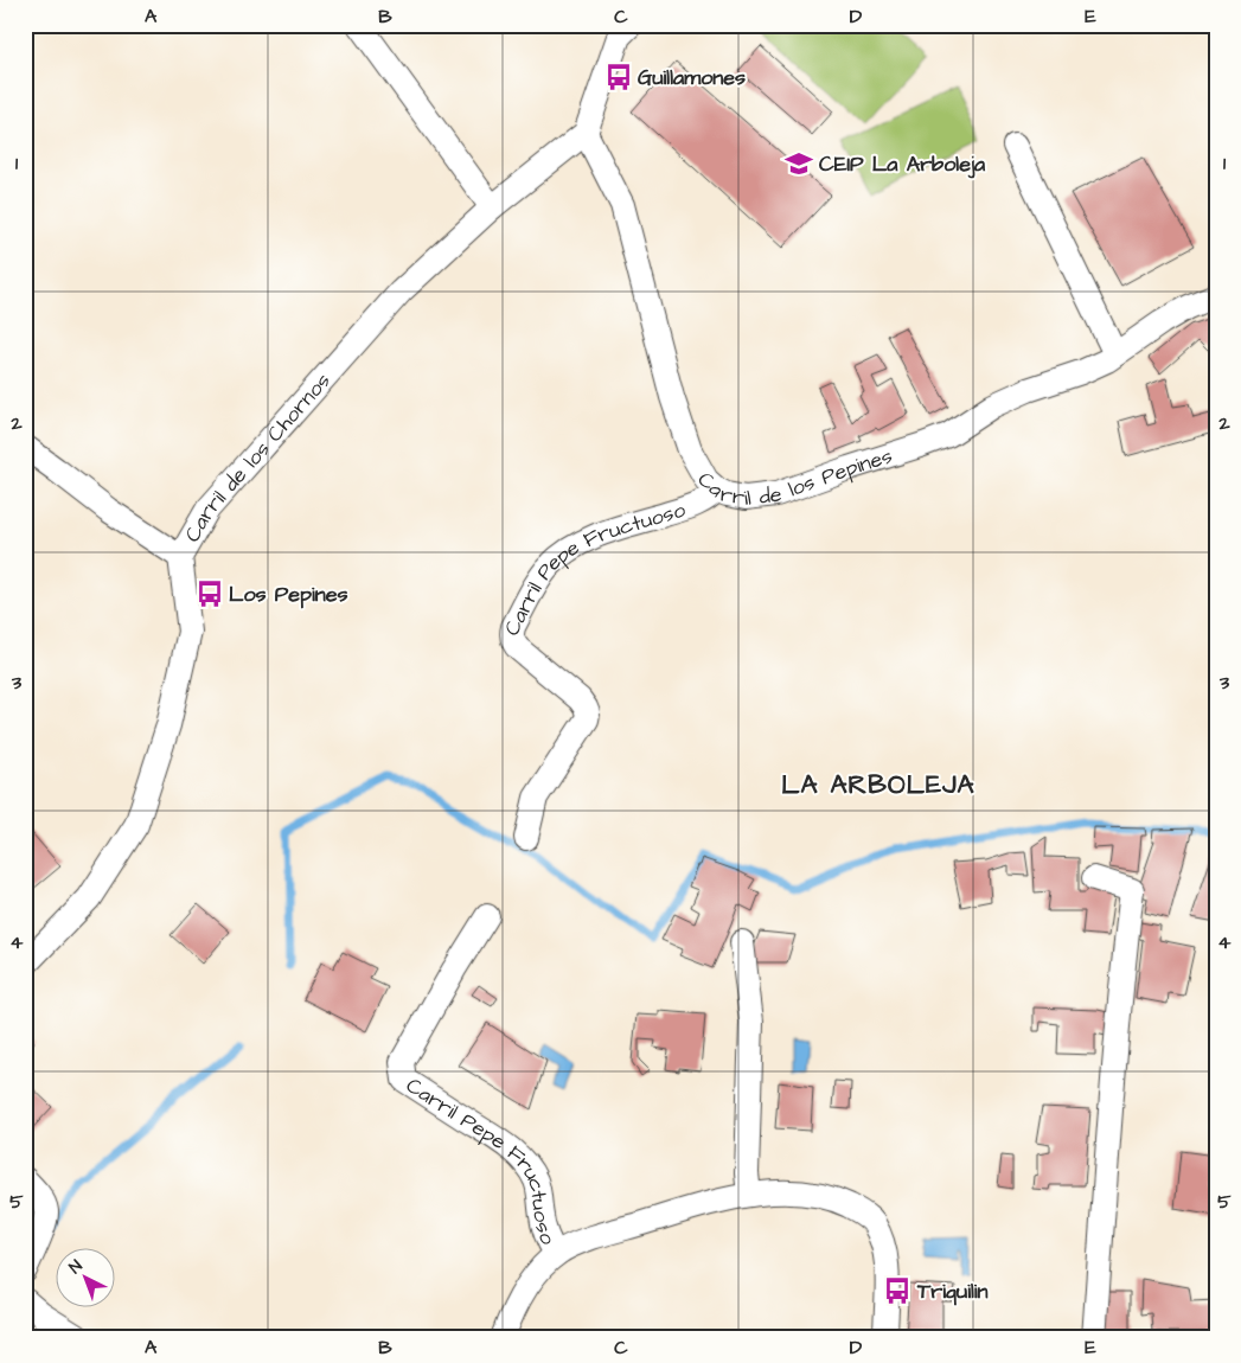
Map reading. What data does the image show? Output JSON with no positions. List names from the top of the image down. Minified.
{"streets":{"street":["Carril de los Chornos","Carril de los Pepines","Carril Pepe Fructuoso"]},"crossings":[["Carril de los Chornos","Carril de los Pepines"],["Carril de los Pepines","Carril Pepe Fructuoso"]],"districts":["LA ARBOLEJA"],"places":{"bus stop":["Guillamones","Los Pepines","Triquilin"],"school or university":["CEIP La Arboleja"]},"north":"top left","grid":{"columns":["A","B","C","D","E"],"rows":["1","2","3","4","5"]}}
